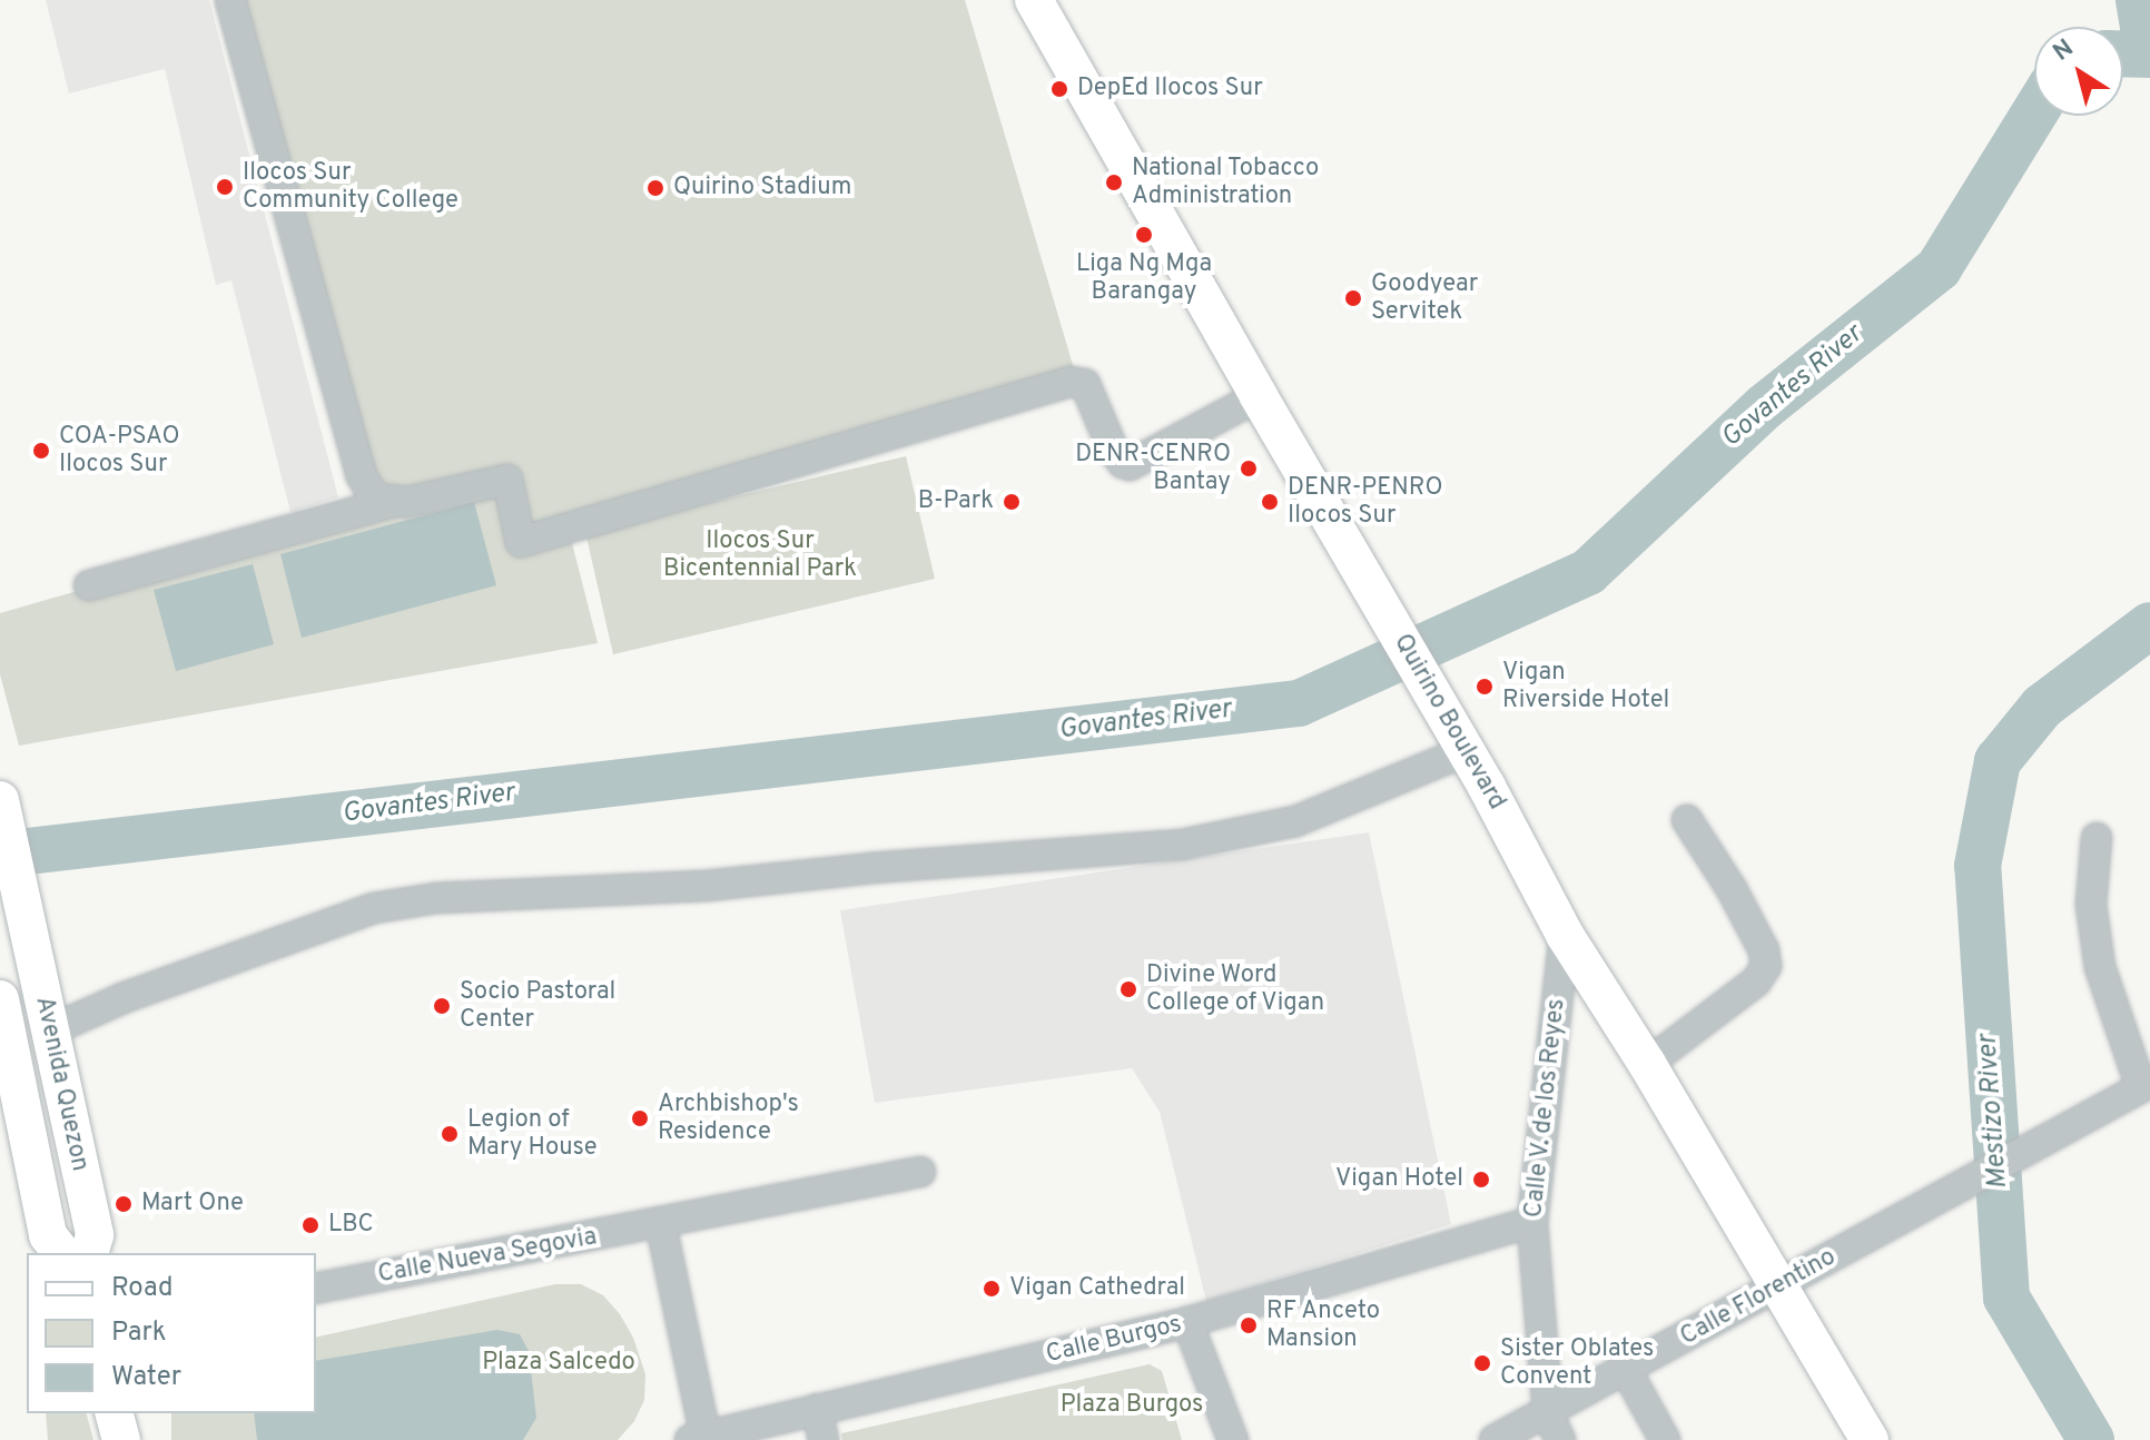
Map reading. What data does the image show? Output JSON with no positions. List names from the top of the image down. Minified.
{"streets":{"main road":["Quirino Boulevard","Avenida Quezon"],"street":["Calle V. de los Reyes","Calle Nueva Segovia","Calle Florentino","Calle Burgos"]},"crossings":[["Quirino Boulevard","Calle V. de los Reyes"],["Quirino Boulevard","Calle Florentino"],["Calle V. de los Reyes","Calle Florentino"],["Calle V. de los Reyes","Calle Burgos"]],"water":["Govantes River","Mestizo River"],"parks":["Ilocos Sur Bicentennial Park","Plaza Salcedo","Plaza Burgos"],"places":["DepEd Ilocos Sur","National Tobacco Administration","Ilocos Sur Community College","Quirino Stadium","Liga Ng Mga Barangay","Goodyear Servitek","COA-PSAO Ilocos Sur","DENR-CENRO Bantay","B-Park","DENR-PENRO Ilocos Sur","Vigan Riverside Hotel","Divine Word College of Vigan","Socio Pastoral Center","Archbishop's Residence","Legion of Mary House","Vigan Hotel","Mart One","LBC","Vigan Cathedral","RF Anceto Mansion","Sister Oblates Convent"],"legend":["Road","Park","Water"],"north":"top left"}
